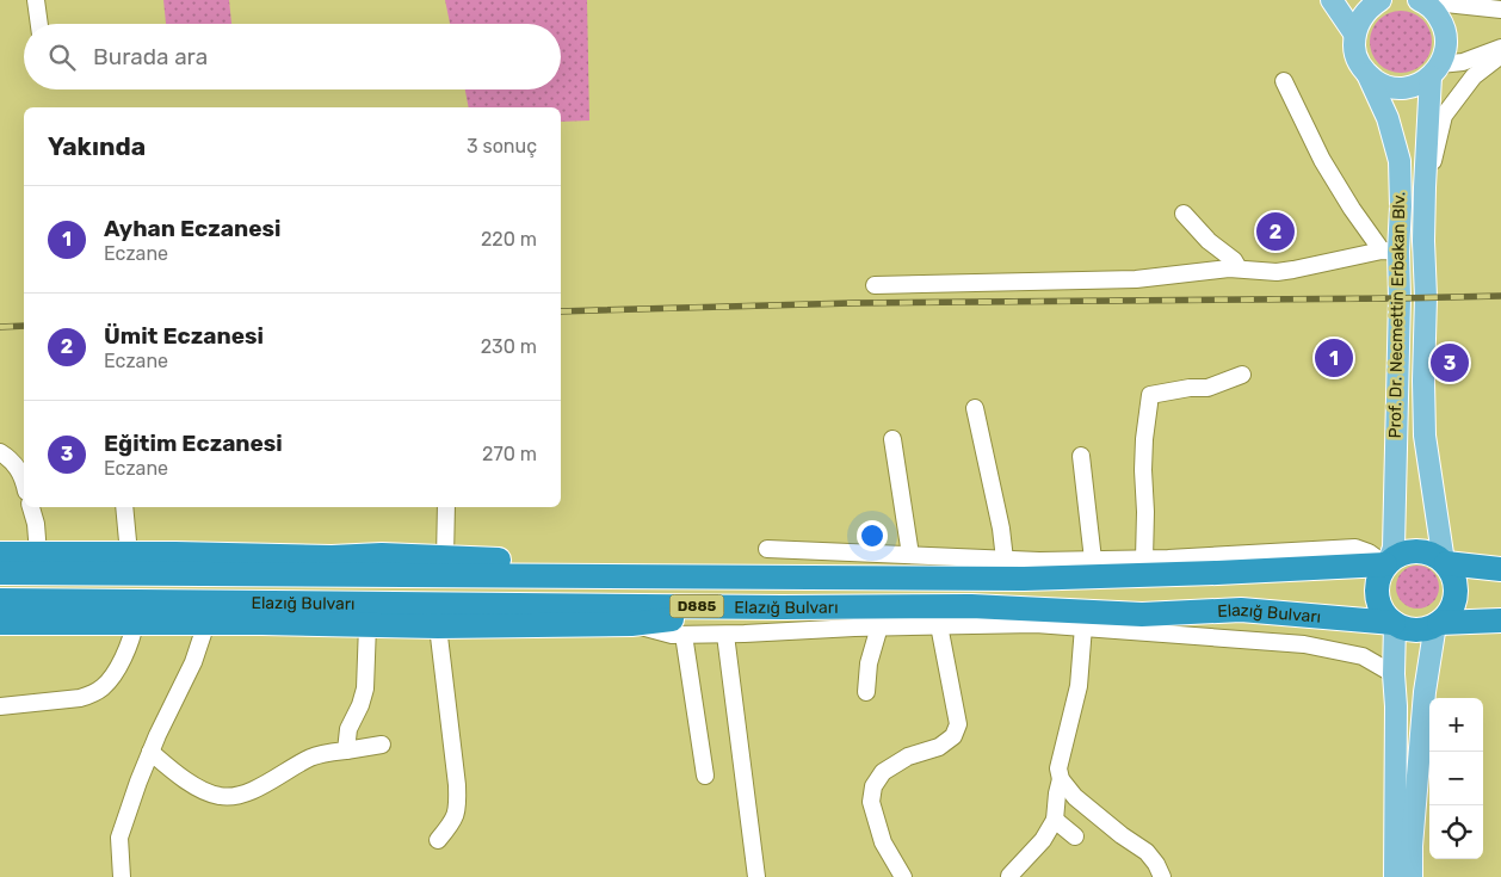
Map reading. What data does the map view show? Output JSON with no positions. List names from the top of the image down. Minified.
{"streets":{"highway":["Elazığ Bulvarı","D885"],"main road":["Prof. Dr. Necmettin Erbakan Blv."]},"crossings":[["Prof. Dr. Necmettin Erbakan Blv.","Elazığ Bulvarı"]],"page":{"search":"Burada ara","heading":["Yakında","3 sonuç"],"list":[{"mark":"1","name":"Ayhan Eczanesi","note":"Eczane","value":"220 m"},{"mark":"2","name":"Ümit Eczanesi","note":"Eczane","value":"230 m"},{"mark":"3","name":"Eğitim Eczanesi","note":"Eczane","value":"270 m"}],"pins":["2","1","3"],"map_buttons":["+","−"]}}
